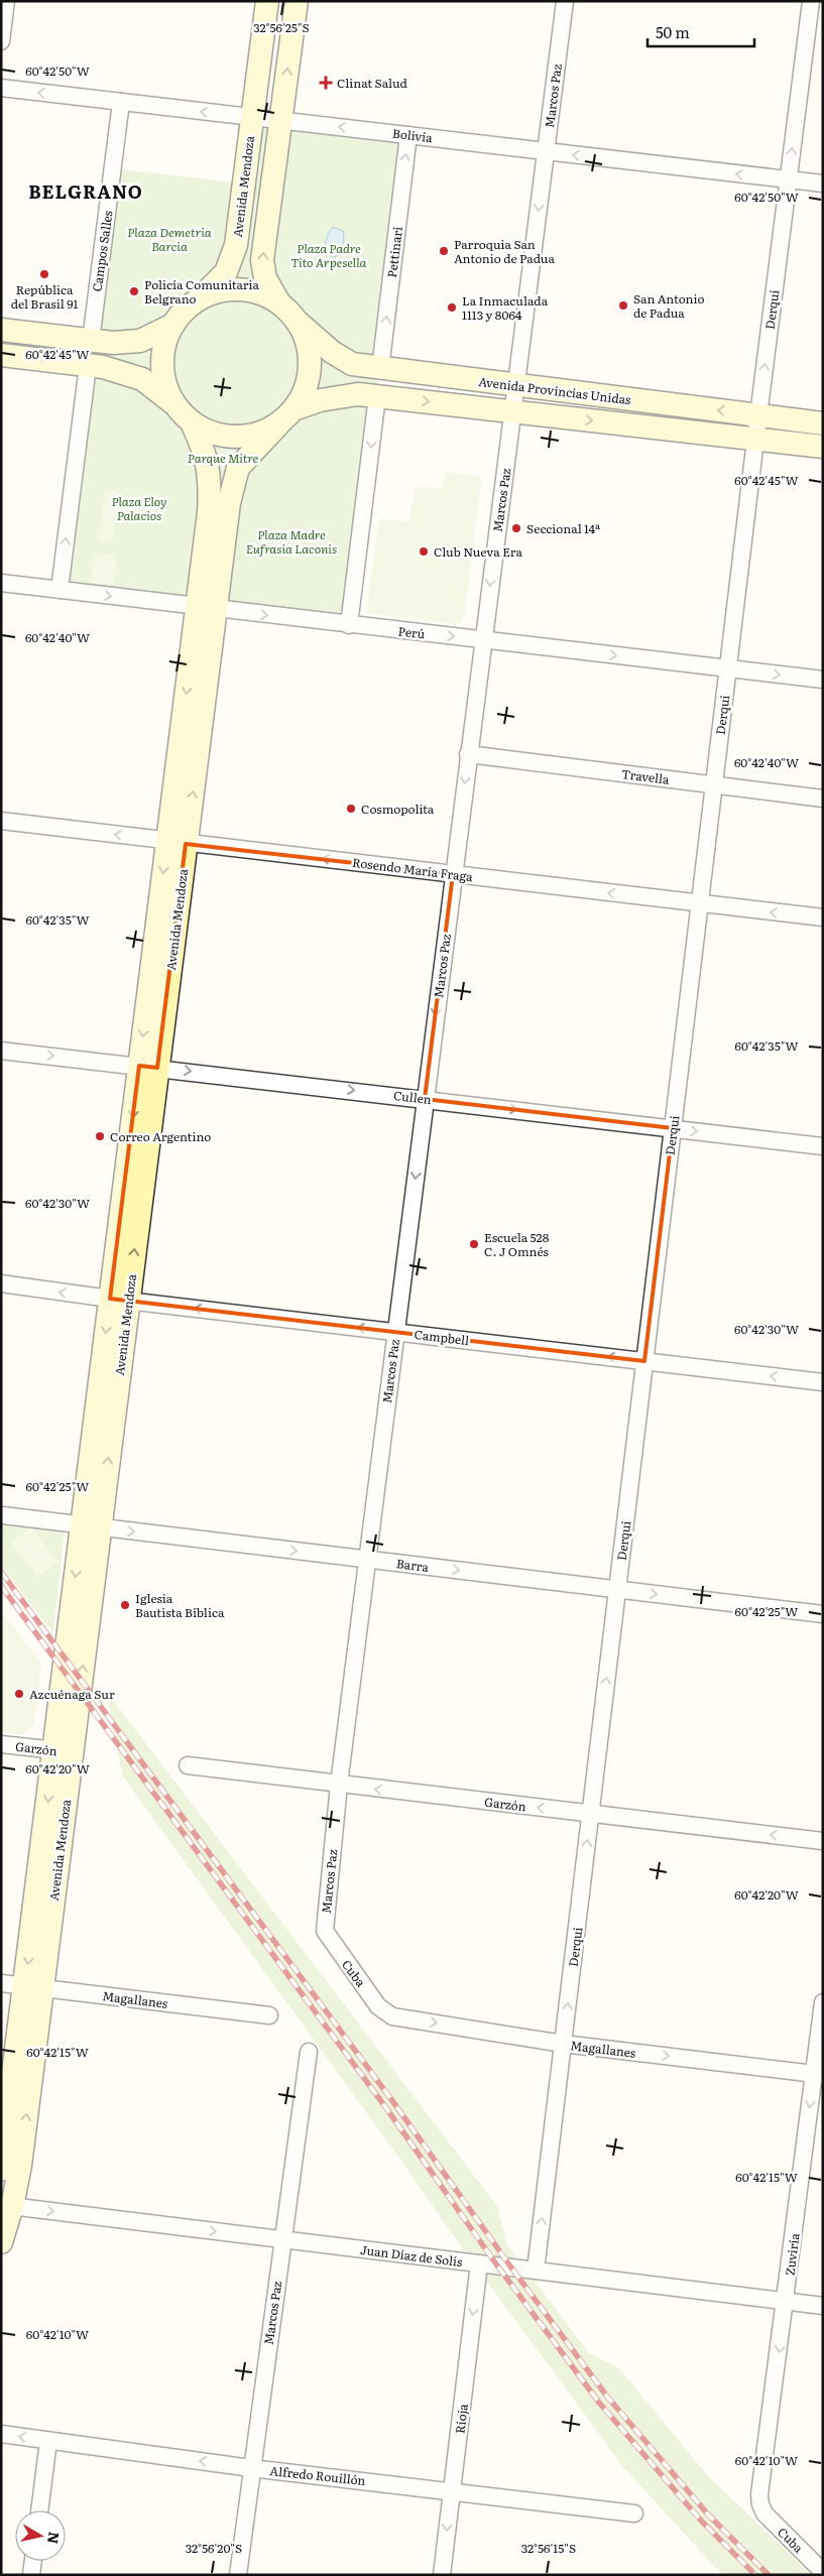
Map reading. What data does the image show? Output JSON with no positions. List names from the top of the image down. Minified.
{"streets":{"main road":["Avenida Mendoza","Avenida Provincias Unidas"],"street":["Marcos Paz","Bolivia","Campos Salles","Pettinari","Derqui","Perú","Travella","Rosendo María Fraga","Cullen","Campbell","Barra","Garzón","Cuba","Magallanes","Zuviría","Juan Díaz de Solís","Rioja","Alfredo Rouillón"]},"crossings":[["Marcos Paz","Bolivia"],["Marcos Paz","Avenida Provincias Unidas"],["Marcos Paz","Perú"],["Marcos Paz","Travella"],["Marcos Paz","Rosendo María Fraga"],["Marcos Paz","Cullen"],["Marcos Paz","Campbell"],["Marcos Paz","Barra"],["Marcos Paz","Garzón"],["Marcos Paz","Cuba"],["Marcos Paz","Juan Díaz de Solís"],["Marcos Paz","Alfredo Rouillón"],["Bolivia","Avenida Mendoza"],["Bolivia","Campos Salles"],["Bolivia","Pettinari"],["Bolivia","Derqui"],["Avenida Mendoza","Avenida Provincias Unidas"],["Avenida Mendoza","Perú"],["Avenida Mendoza","Rosendo María Fraga"],["Avenida Mendoza","Cullen"],["Avenida Mendoza","Campbell"],["Avenida Mendoza","Barra"],["Avenida Mendoza","Garzón"],["Avenida Mendoza","Magallanes"],["Avenida Mendoza","Juan Díaz de Solís"],["Pettinari","Avenida Provincias Unidas"],["Derqui","Avenida Provincias Unidas"],["Derqui","Perú"],["Derqui","Travella"],["Derqui","Rosendo María Fraga"],["Derqui","Cullen"],["Derqui","Campbell"],["Derqui","Barra"],["Derqui","Garzón"],["Derqui","Magallanes"],["Derqui","Juan Díaz de Solís"],["Cuba","Magallanes"],["Cuba","Zuviría"],["Magallanes","Zuviría"],["Zuviría","Juan Díaz de Solís"],["Juan Díaz de Solís","Rioja"],["Rioja","Alfredo Rouillón"]],"one_way":["Marcos Paz","Bolivia","Pettinari","Derqui","Perú","Rosendo María Fraga","Cullen","Campbell","Barra","Garzón","Magallanes","Zuviría","Rioja","Alfredo Rouillón"],"districts":["BELGRANO"],"parks":["Plaza Demetria Barcia","Plaza Padre Tito Arpesella","Parque Mitre","Plaza Eloy Palacios","Plaza Madre Eufrasia Laconis"],"places":{"health":["Clinat Salud"],"other":["Parroquia San Antonio de Padua","República del Brasil 91","Policía Comunitaria Belgrano","San Antonio de Padua","La Inmaculada 1113 y 8064","Seccional 14ª","Club Nueva Era","Cosmopolita","Correo Argentino","Escuela 528 C. J Omnés","Iglesia Bautista Bíblica","Azcuénaga Sur"]},"scale_bar":"50 m","north":"right","coordinates":["32°56'25\"S","60°42'50\"W","60°42'45\"W","60°42'40\"W","60°42'35\"W","60°42'30\"W","60°42'25\"W","60°42'20\"W","60°42'15\"W","60°42'10\"W","32°56'20\"S","32°56'15\"S"]}
